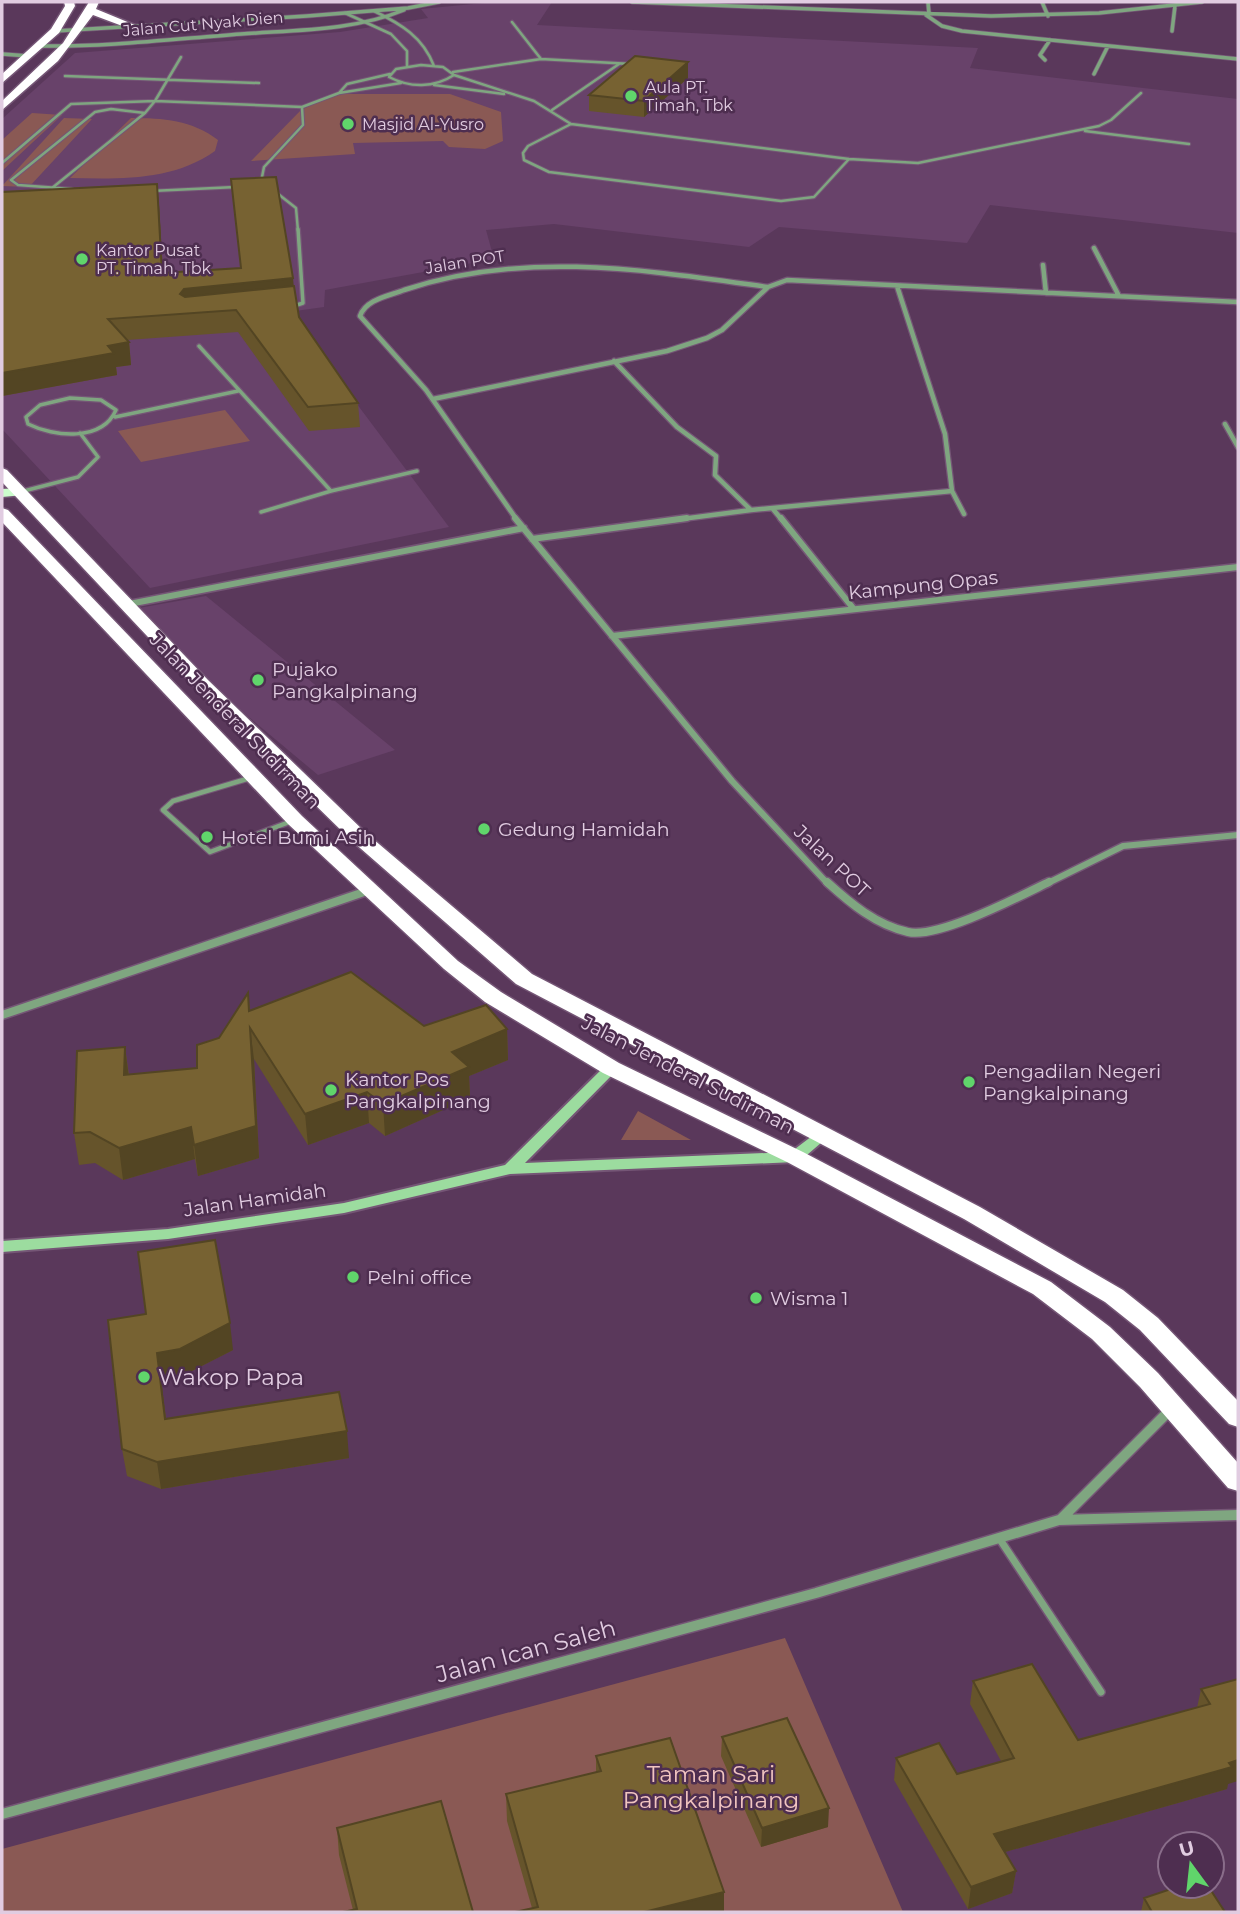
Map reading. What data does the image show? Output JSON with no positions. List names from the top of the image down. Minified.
{"streets":{"highway":["Jalan Jenderal Sudirman"],"main road":["Jalan Hamidah"],"street":["Jalan Cut Nyak Dien","Jalan POT","Kampung Opas","Jalan Ican Saleh"]},"crossings":[["Jalan POT","Kampung Opas"],["Jalan Jenderal Sudirman","Jalan Hamidah"],["Jalan Jenderal Sudirman","Jalan Ican Saleh"]],"parks":["Taman Sari Pangkalpinang"],"places":["Aula PT. Timah, Tbk","Masjid Al-Yusro","Kantor Pusat PT. Timah, Tbk","Pujako Pangkalpinang","Gedung Hamidah","Hotel Bumi Asih","Pengadilan Negeri Pangkalpinang","Kantor Pos Pangkalpinang","Pelni office","Wisma 1","Wakop Papa"],"north":"top"}
